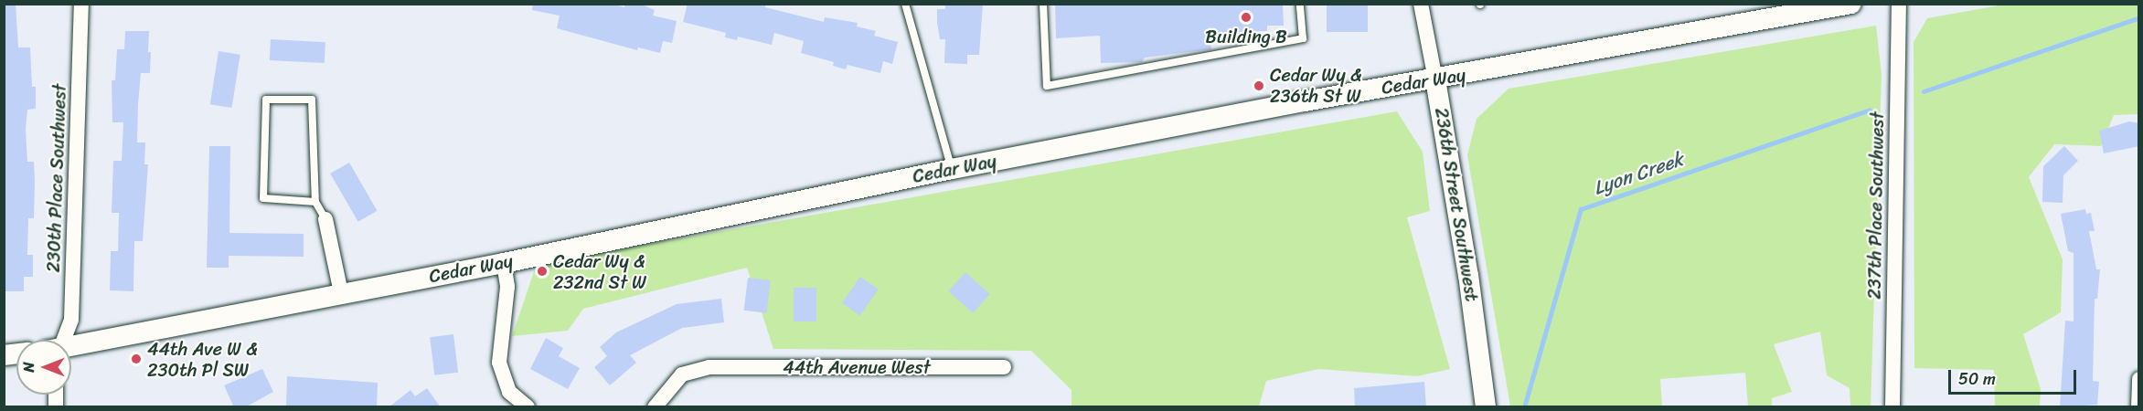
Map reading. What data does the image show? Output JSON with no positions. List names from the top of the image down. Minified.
{"streets":{"main road":["Cedar Way","236th Street Southwest"],"street":["230th Place Southwest","237th Place Southwest","44th Avenue West"]},"crossings":[["Cedar Way","236th Street Southwest"]],"water":["Lyon Creek"],"places":["Building B","Cedar Wy & 236th St W","Cedar Wy & 232nd St W","44th Ave W & 230th Pl SW"],"scale_bar":"50 m","north":"left"}
